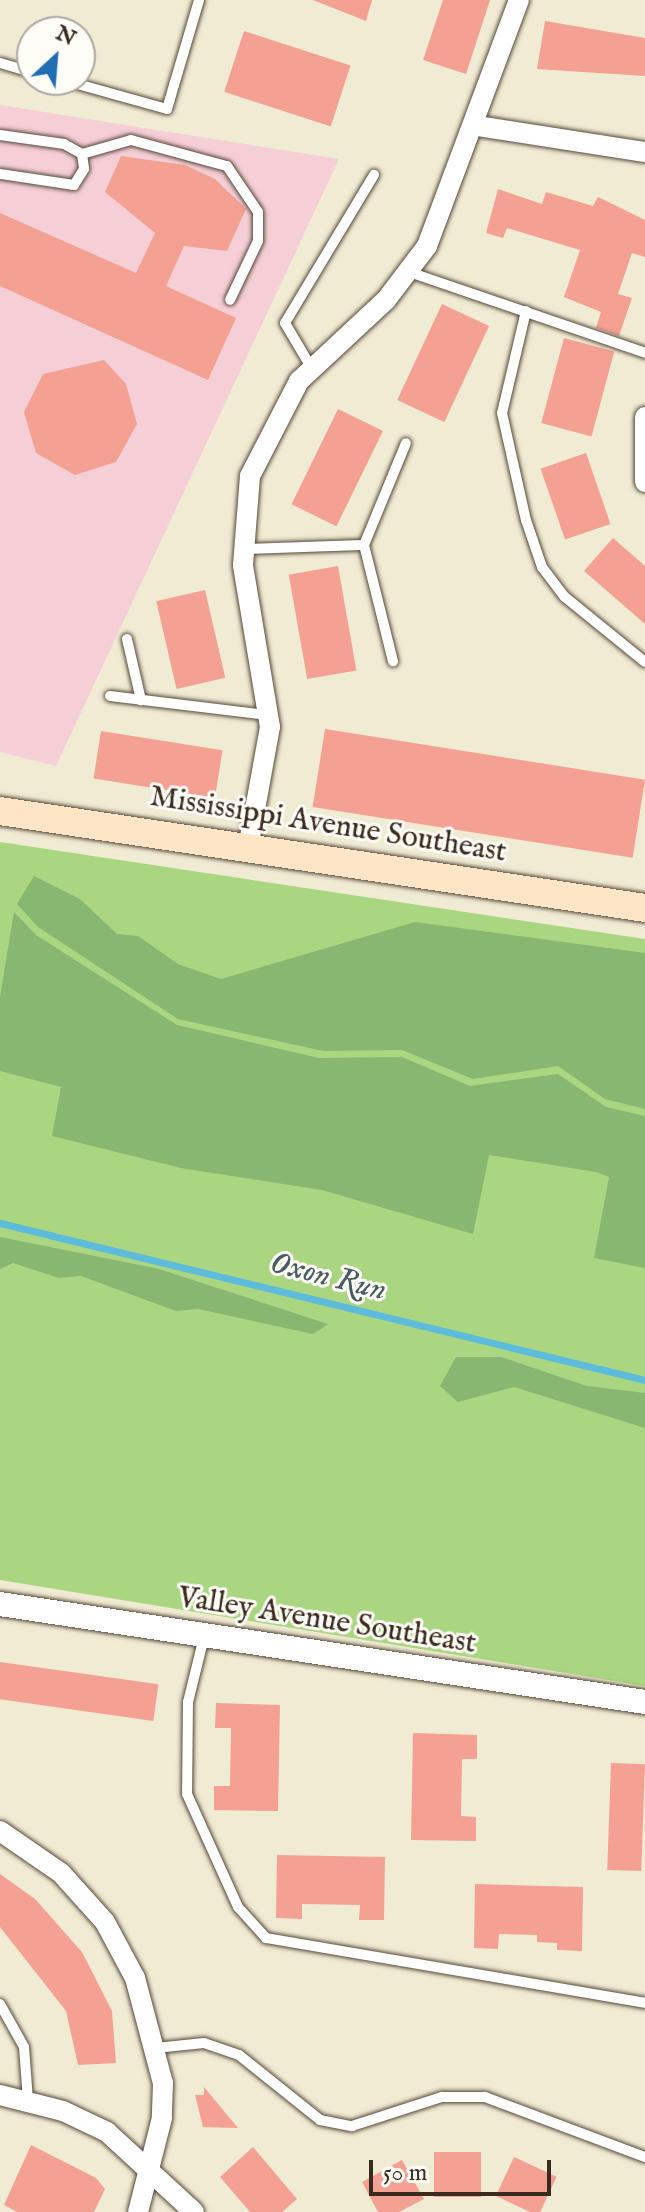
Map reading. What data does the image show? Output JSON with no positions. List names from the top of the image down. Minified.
{"streets":{"main road":["Mississippi Avenue Southeast"],"street":["Valley Avenue Southeast"]},"water":["Oxon Run"],"scale_bar":"50 m","north":"top right"}
